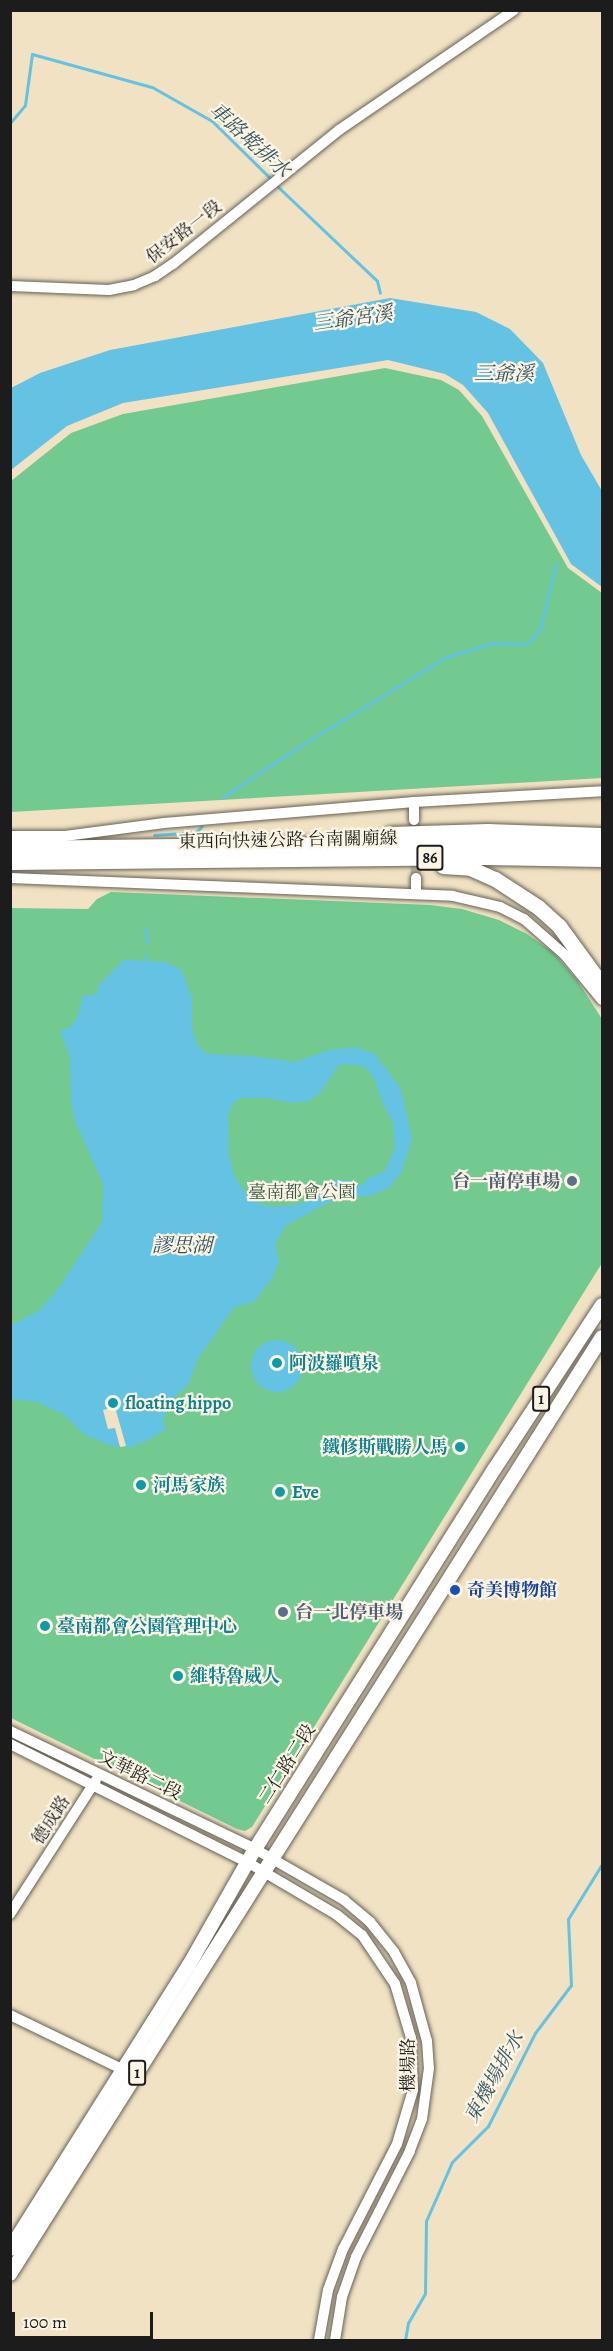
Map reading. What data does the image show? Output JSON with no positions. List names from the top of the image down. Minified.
{"streets":{"highway":["東西向快速公路 台南關廟線","86"],"main road":["1","二仁路二段"],"street":["保安路一段","文華路二段","德成路","機場路"]},"crossings":[["1","機場路"],["二仁路二段","文華路二段"],["二仁路二段","機場路"],["文華路二段","德成路"],["文華路二段","機場路"]],"water":["車路墘排水","三爺宮溪","三爺溪","謬思湖","東機場排水"],"parks":["臺南都會公園"],"places":["台一南停車場","阿波羅噴泉","floating hippo","鐵修斯戰勝人馬","河馬家族","Eve","奇美博物館","台一北停車場","臺南都會公園管理中心","維特魯威人"],"scale_bar":"100 m"}
